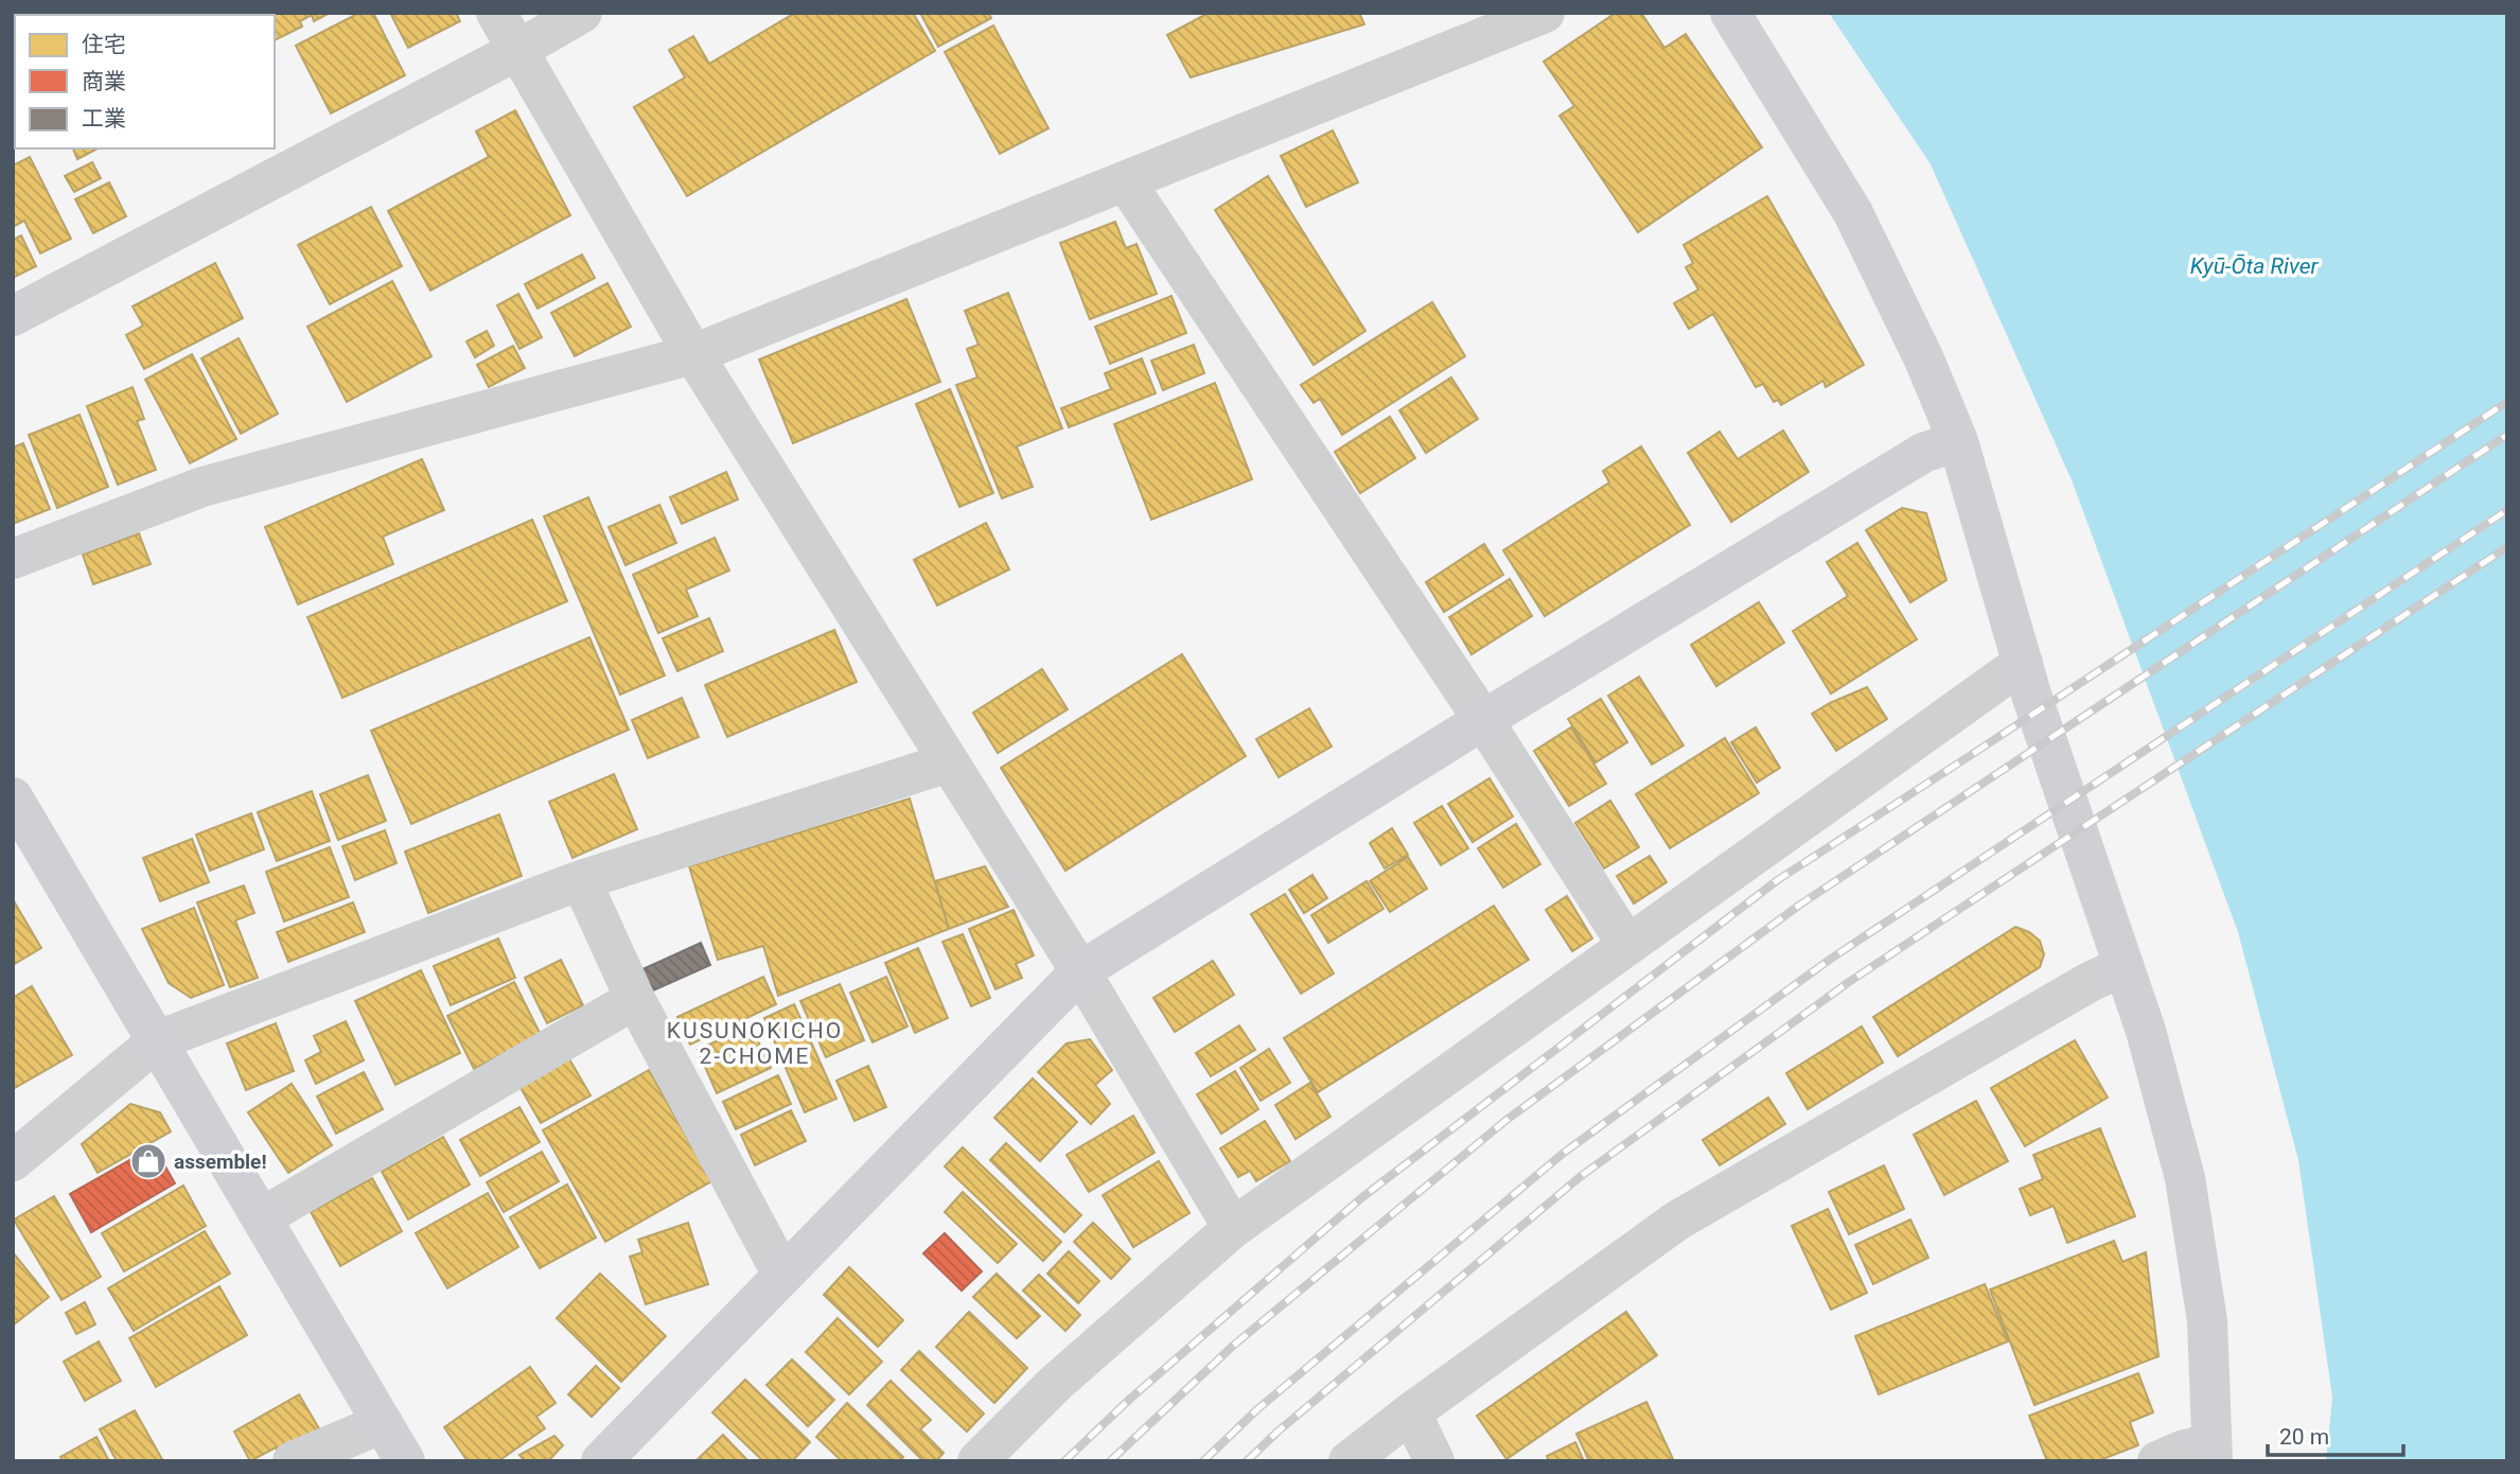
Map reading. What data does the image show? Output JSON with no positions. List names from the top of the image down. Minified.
{"districts":["KUSUNOKICHO 2-CHOME"],"water":["Kyū-Ōta River"],"places":{"shop":["assemble!"]},"legend":["住宅","商業","工業"],"scale_bar":"20 m"}
